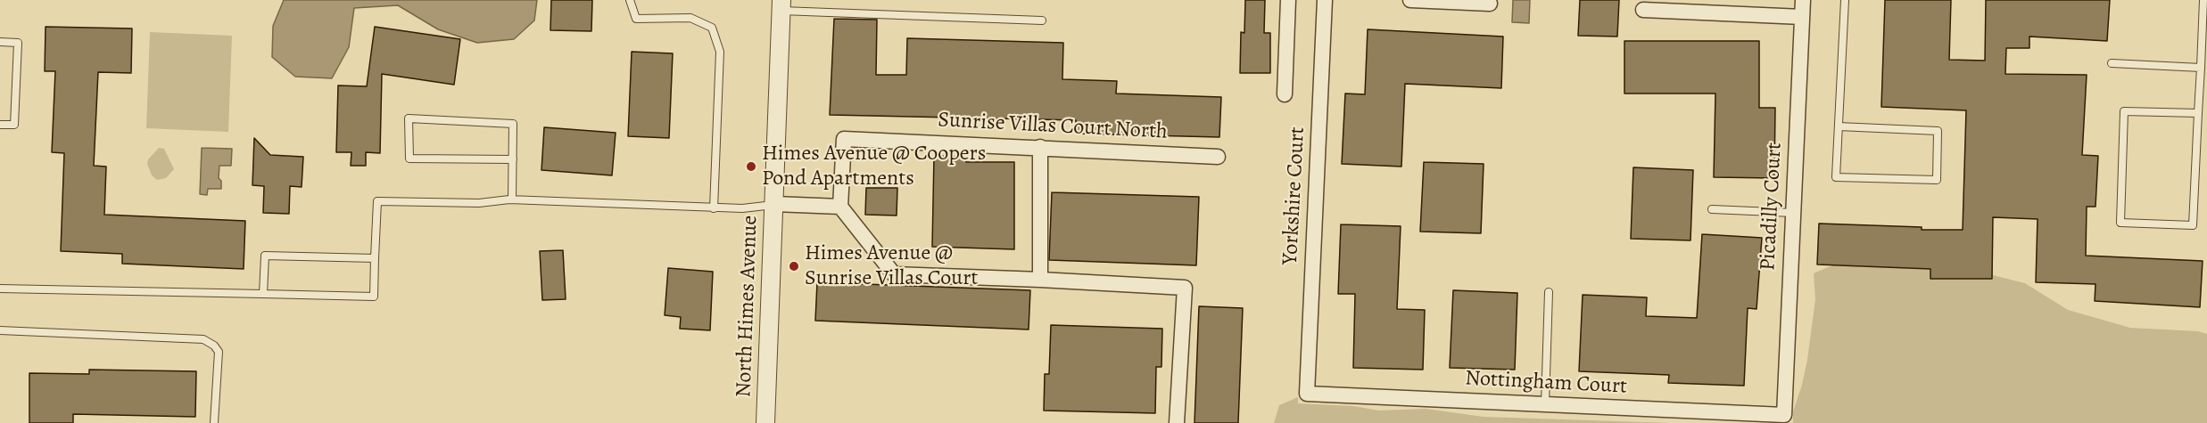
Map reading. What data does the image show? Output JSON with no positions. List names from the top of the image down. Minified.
{"streets":{"street":["Sunrise Villas Court North","Yorkshire Court","Picadilly Court","North Himes Avenue","Nottingham Court"]},"crossings":[["Yorkshire Court","Nottingham Court"],["Picadilly Court","Nottingham Court"]],"places":["Himes Avenue @ Coopers Pond Apartments","Himes Avenue @ Sunrise Villas Court"]}
